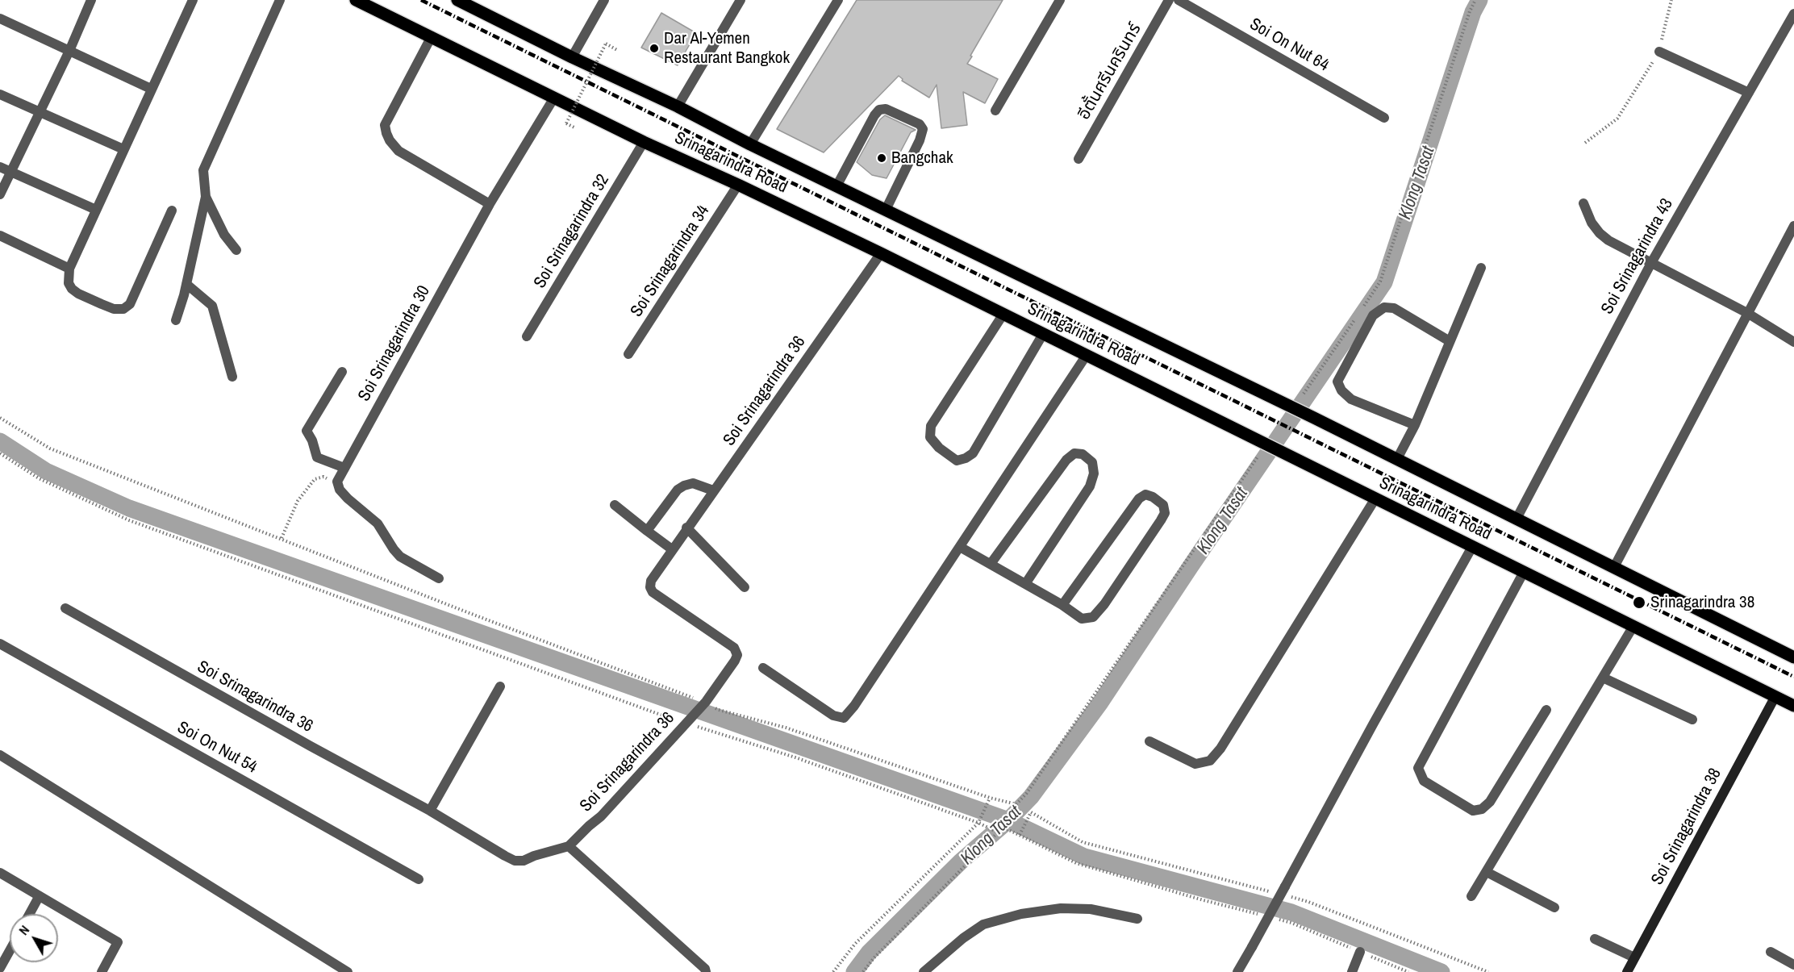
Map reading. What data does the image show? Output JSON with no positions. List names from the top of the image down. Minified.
{"streets":{"main road":["Srinagarindra Road"],"street":["Soi On Nut 64","อีตั้นศรีนครินทร์","Soi Srinagarindra 32","Soi Srinagarindra 43","Soi Srinagarindra 34","Soi Srinagarindra 30","Soi Srinagarindra 36","Soi On Nut 54","Soi Srinagarindra 38"]},"crossings":[["Srinagarindra Road","Soi Srinagarindra 32"],["Srinagarindra Road","Soi Srinagarindra 43"],["Srinagarindra Road","Soi Srinagarindra 34"],["Srinagarindra Road","Soi Srinagarindra 30"],["Srinagarindra Road","Soi Srinagarindra 36"],["Srinagarindra Road","Soi Srinagarindra 38"]],"water":["Klong Tasat"],"places":["Dar Al-Yemen Restaurant Bangkok","Bangchak","Srinagarindra 38"],"north":"top left"}
